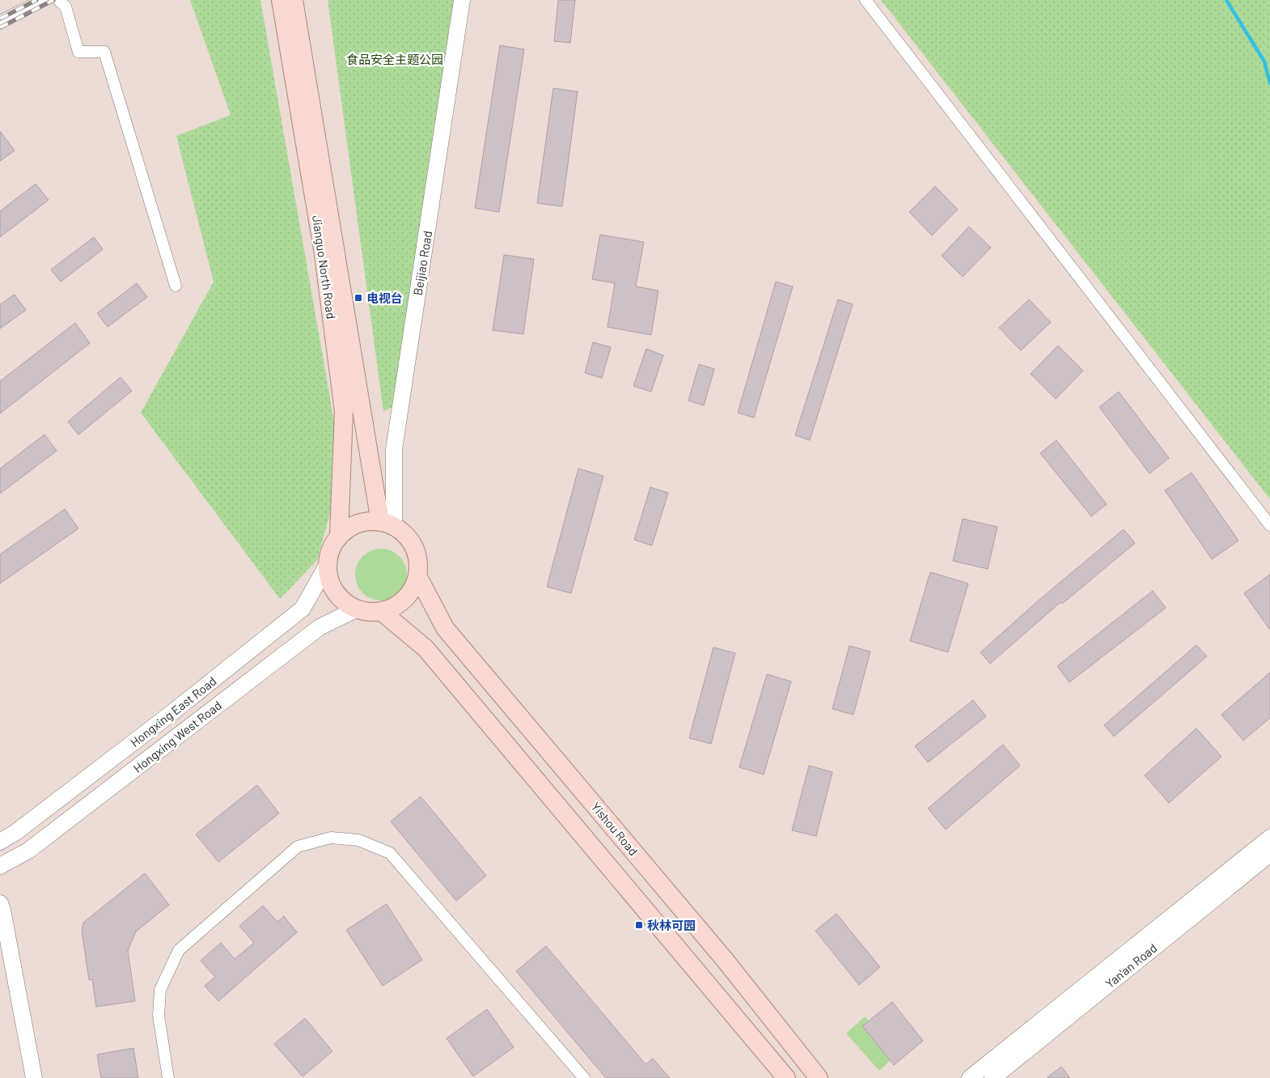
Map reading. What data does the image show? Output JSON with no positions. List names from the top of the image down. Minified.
{"streets":{"main road":["Beijiao Road","Jianguo North Road","Hongxing East Road","Hongxing West Road","Yishou Road","Yan'an Road"]},"crossings":[["Beijiao Road","Jianguo North Road"],["Beijiao Road","Hongxing East Road"],["Beijiao Road","Hongxing West Road"],["Beijiao Road","Yishou Road"],["Jianguo North Road","Hongxing East Road"],["Jianguo North Road","Hongxing West Road"],["Jianguo North Road","Yishou Road"],["Hongxing East Road","Hongxing West Road"],["Hongxing East Road","Yishou Road"],["Hongxing West Road","Yishou Road"]],"parks":["食品安全主题公园"],"places":{"transit":["电视台","秋林可园"]}}
